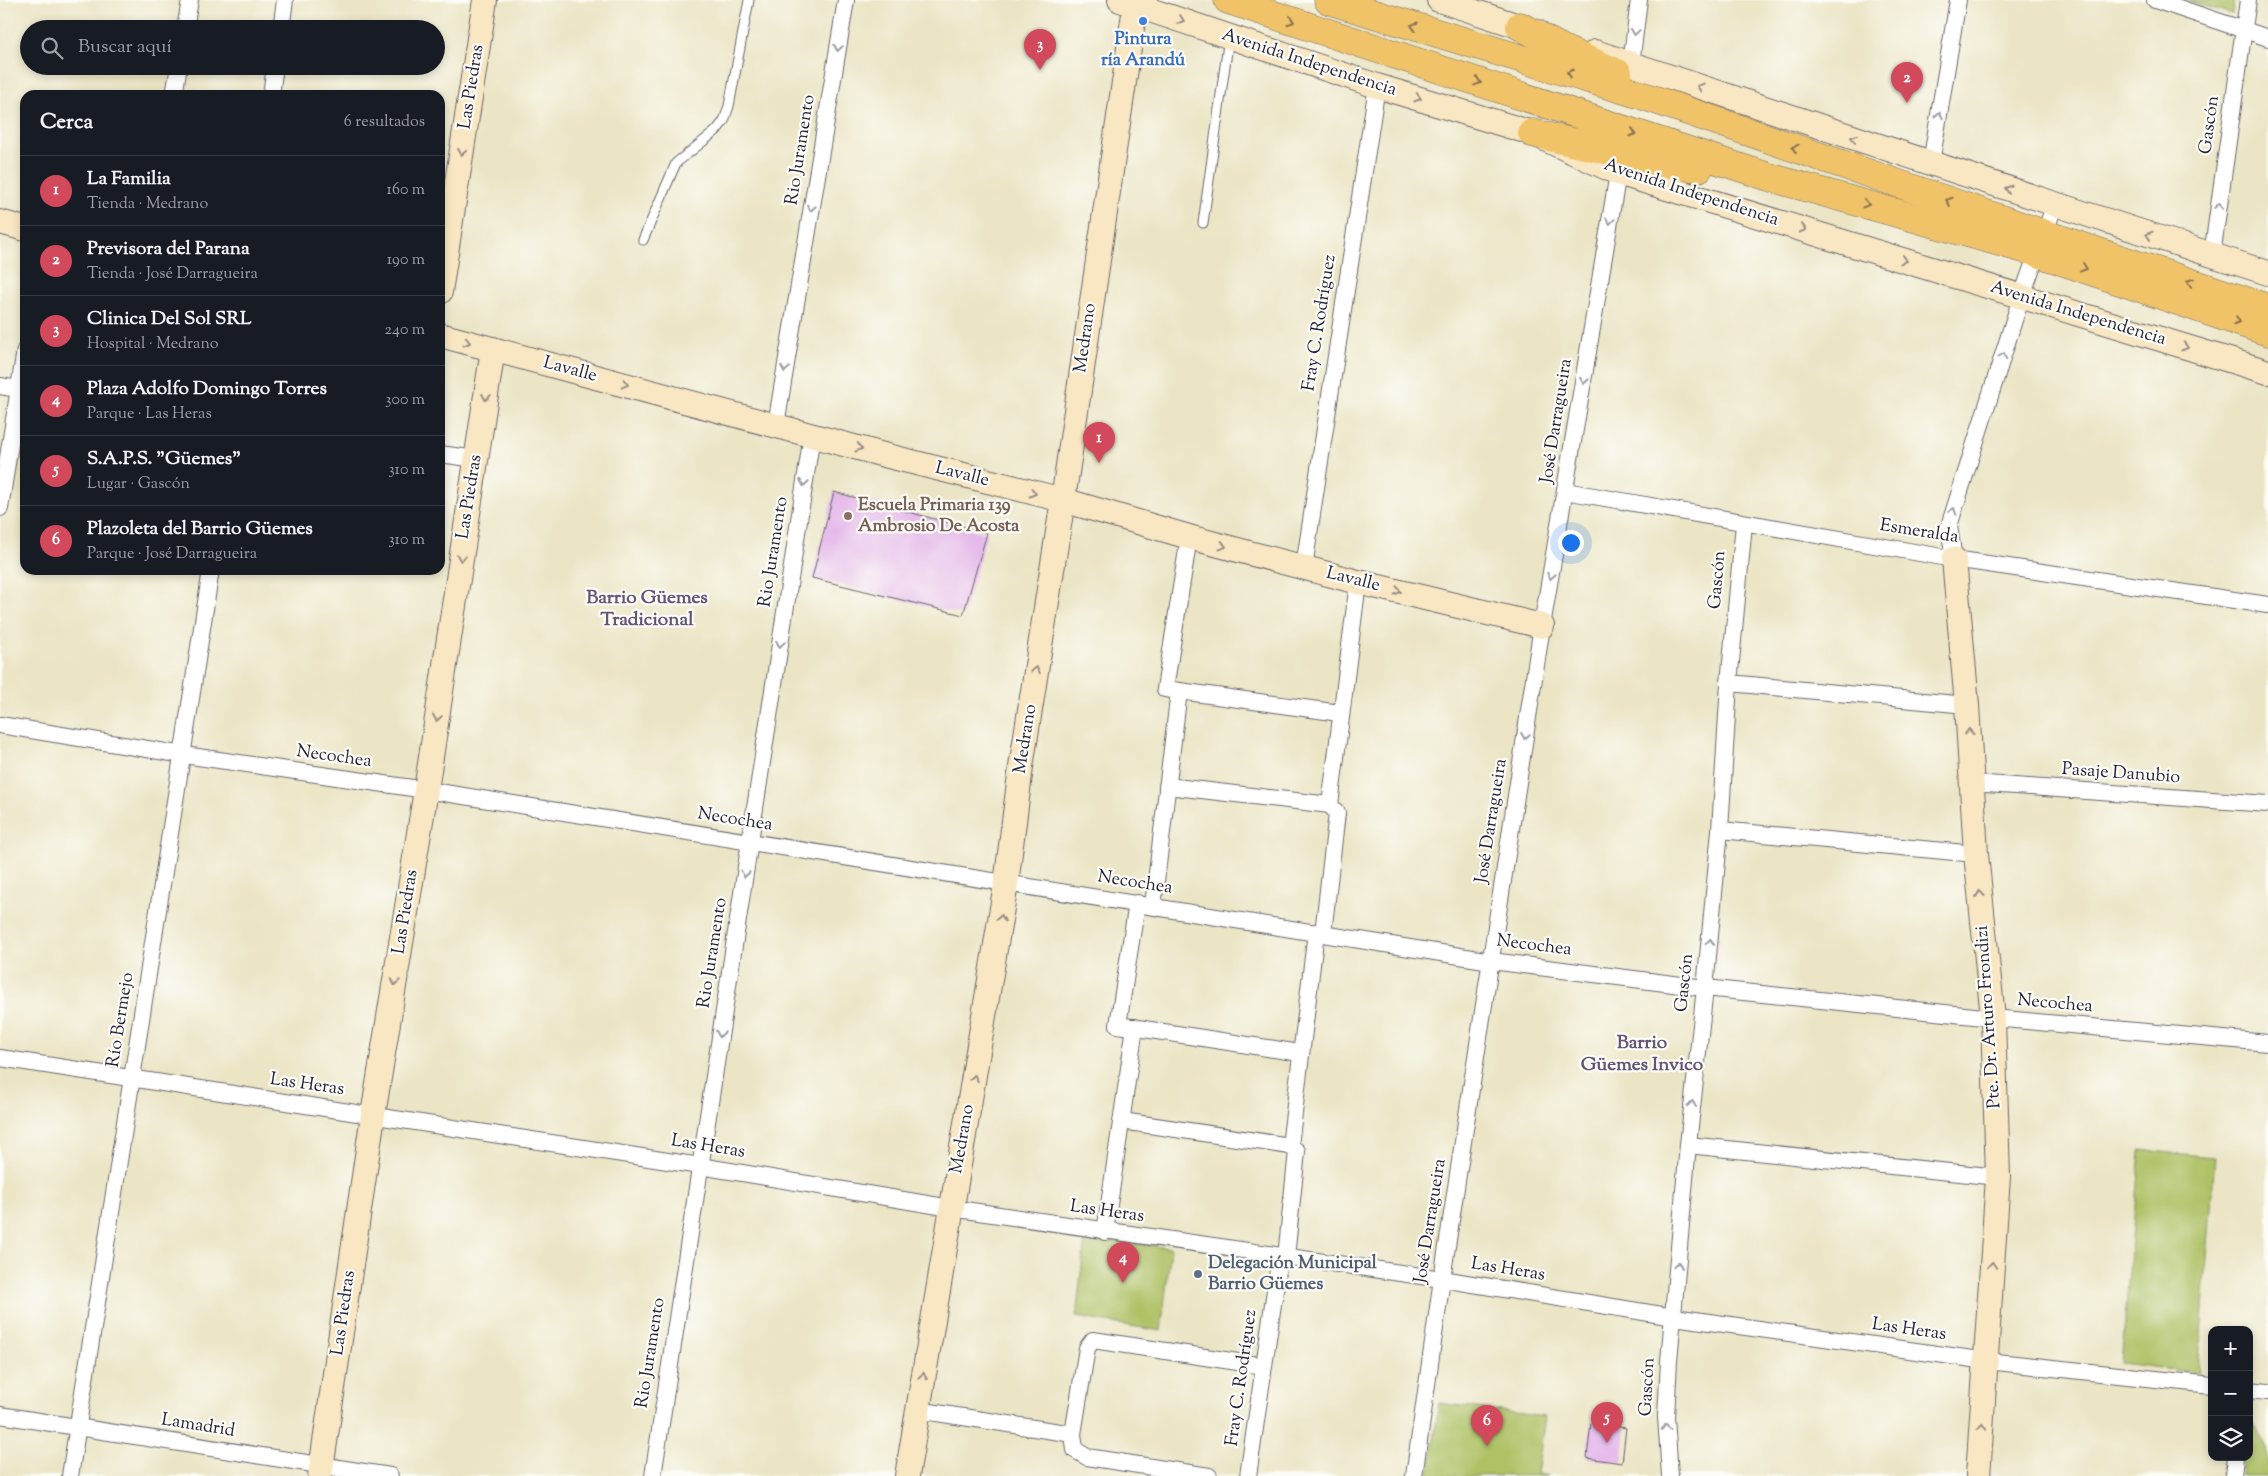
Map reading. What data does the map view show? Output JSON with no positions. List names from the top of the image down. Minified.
{"streets":{"highway":["Avenida Independencia"],"street":["Las Piedras","Gascón","Rio Juramento","Fray C. Rodríguez","Medrano","Lavalle","José Darragueira","Esmeralda","Necochea","Pasaje Danubio","Pte. Dr. Arturo Frondizi","Río Bermejo","Las Heras","Lamadrid"]},"crossings":[["Avenida Independencia","Fray C. Rodríguez"],["Avenida Independencia","Medrano"],["Avenida Independencia","José Darragueira"],["Las Piedras","Lavalle"],["Las Piedras","Necochea"],["Las Piedras","Las Heras"],["Las Piedras","Lamadrid"],["Gascón","Esmeralda"],["Gascón","Necochea"],["Gascón","Las Heras"],["Rio Juramento","Lavalle"],["Rio Juramento","Necochea"],["Rio Juramento","Las Heras"],["Fray C. Rodríguez","Lavalle"],["Fray C. Rodríguez","Las Heras"],["Medrano","Lavalle"],["Medrano","Necochea"],["Medrano","Las Heras"],["Lavalle","José Darragueira"],["José Darragueira","Esmeralda"],["José Darragueira","Necochea"],["José Darragueira","Las Heras"],["Esmeralda","Pte. Dr. Arturo Frondizi"],["Necochea","Pte. Dr. Arturo Frondizi"],["Necochea","Río Bermejo"],["Pasaje Danubio","Pte. Dr. Arturo Frondizi"],["Pte. Dr. Arturo Frondizi","Las Heras"],["Río Bermejo","Las Heras"],["Río Bermejo","Lamadrid"]],"one_way":["Las Piedras","Gascón","Rio Juramento","Lavalle","José Darragueira","Pte. Dr. Arturo Frondizi"],"districts":["Barrio Güemes Tradicional","Barrio Güemes Invico"],"places":["Pintura ría Arandú","Escuela Primaria 139 Ambrosio De Acosta","Delegación Municipal Barrio Güemes"],"page":{"search":"Buscar aquí","pins":["3","2","1","4","5","6"],"heading":["Cerca","6 resultados"],"list":[{"mark":"1","name":"La Familia","note":"Tienda · Medrano","value":"160 m"},{"mark":"2","name":"Previsora del Parana","note":"Tienda · José Darragueira","value":"190 m"},{"mark":"3","name":"Clinica Del Sol SRL","note":"Hospital · Medrano","value":"240 m"},{"mark":"4","name":"Plaza Adolfo Domingo Torres","note":"Parque · Las Heras","value":"300 m"},{"mark":"5","name":"S.A.P.S. \"Güemes\"","note":"Lugar · Gascón","value":"310 m"},{"mark":"6","name":"Plazoleta del Barrio Güemes","note":"Parque · José Darragueira","value":"310 m"}],"map_buttons":["+","−"]}}
